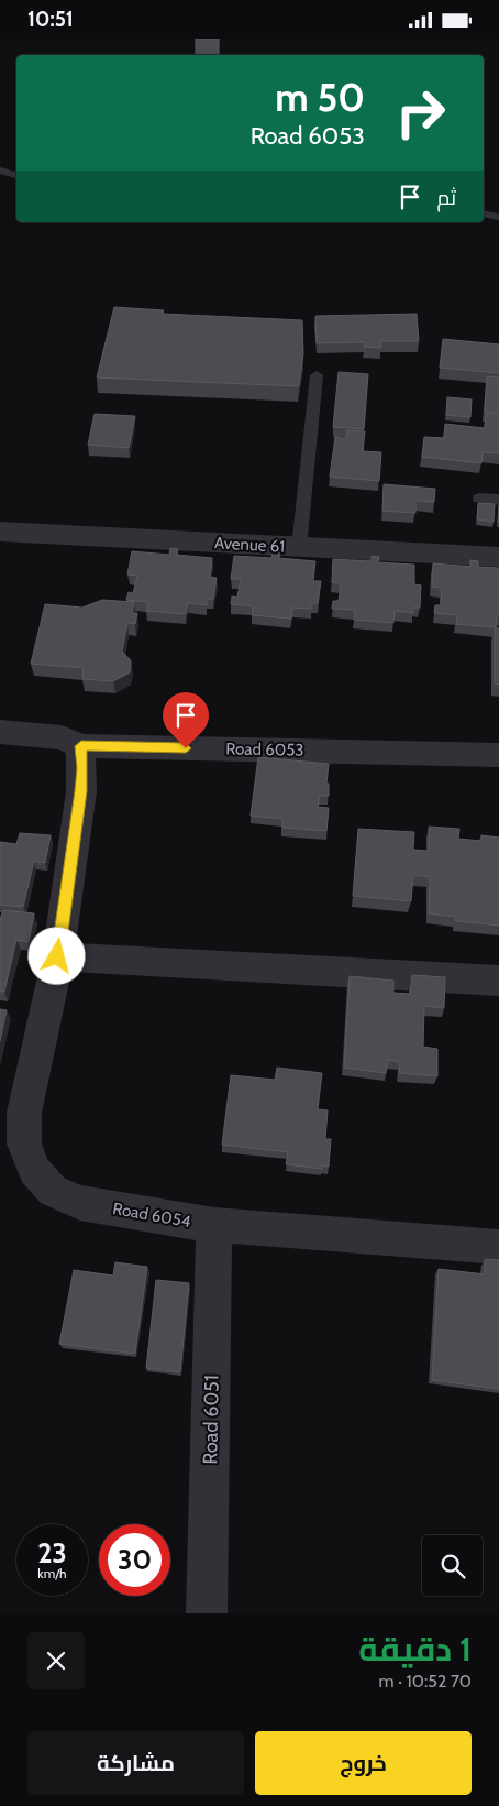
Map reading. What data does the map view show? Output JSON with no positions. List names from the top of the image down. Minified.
{"streets":{"street":["Avenue 61","Road 6053","Road 6054","Road 6051"]},"crossings":[["Road 6053","Road 6054"],["Road 6054","Road 6051"]],"page":{"status":"10:51","turn":["50 m","Road 6053"],"then":"ثم","speed":"23 km/h","limit":"30","heading":["1 دقيقة","70 m · 10:52"],"buttons":["خروج","مشاركة"]}}
